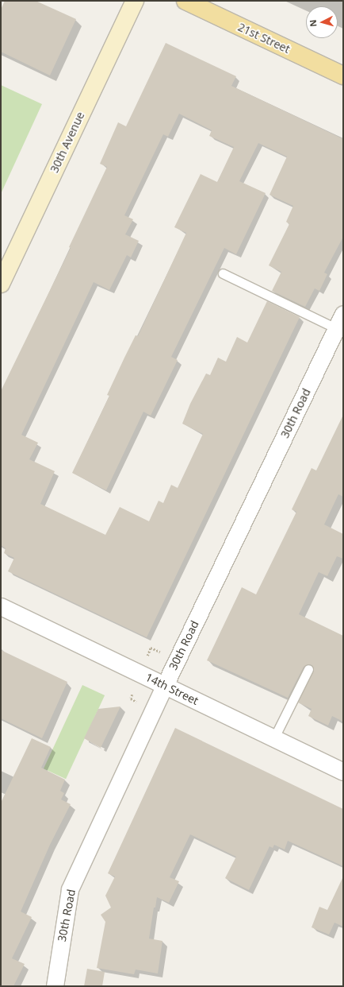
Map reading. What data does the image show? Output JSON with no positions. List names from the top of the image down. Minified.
{"streets":{"main road":["21st Street"],"street":["30th Avenue","30th Road","14th Street"]},"crossings":[["30th Road","14th Street"]],"north":"left"}
